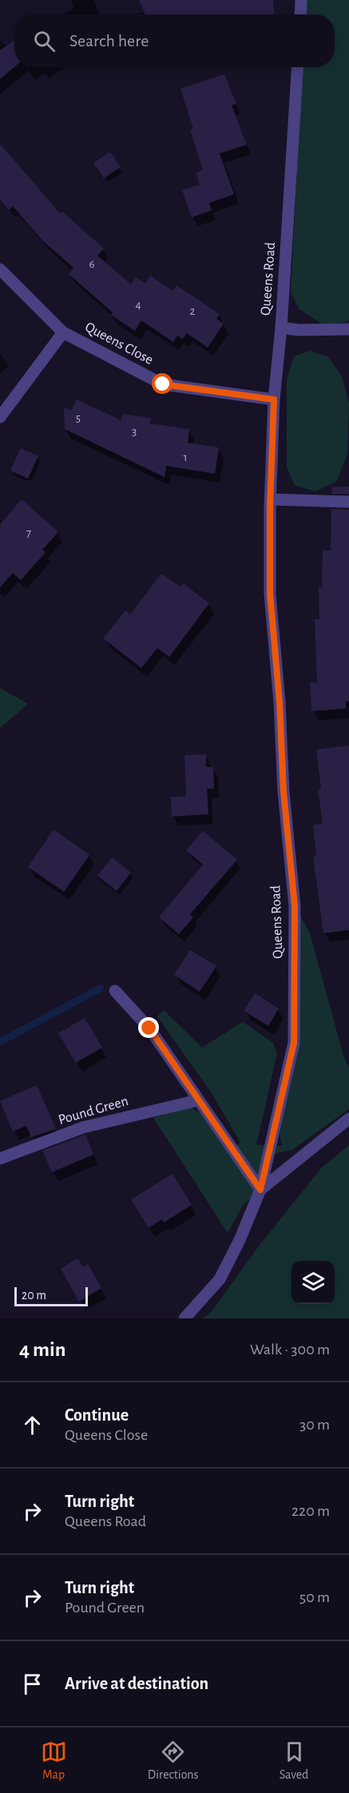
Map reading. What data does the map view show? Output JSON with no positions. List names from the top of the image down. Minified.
{"streets":{"street":["Queens Road","Queens Close","Pound Green"]},"crossings":[["Queens Road","Queens Close"]],"house_numbers":["6","4","2","5","3","1","7"],"scale_bar":"20 m","page":{"search":"Search here","scale":"20 m","heading":["4 min","Walk · 300 m"],"list":[["Continue","Queens Close","30 m"],["Turn right","Queens Road","220 m"],["Turn right","Pound Green","50 m"],"Arrive at destination"],"nav":["Map","Directions","Saved"]}}
